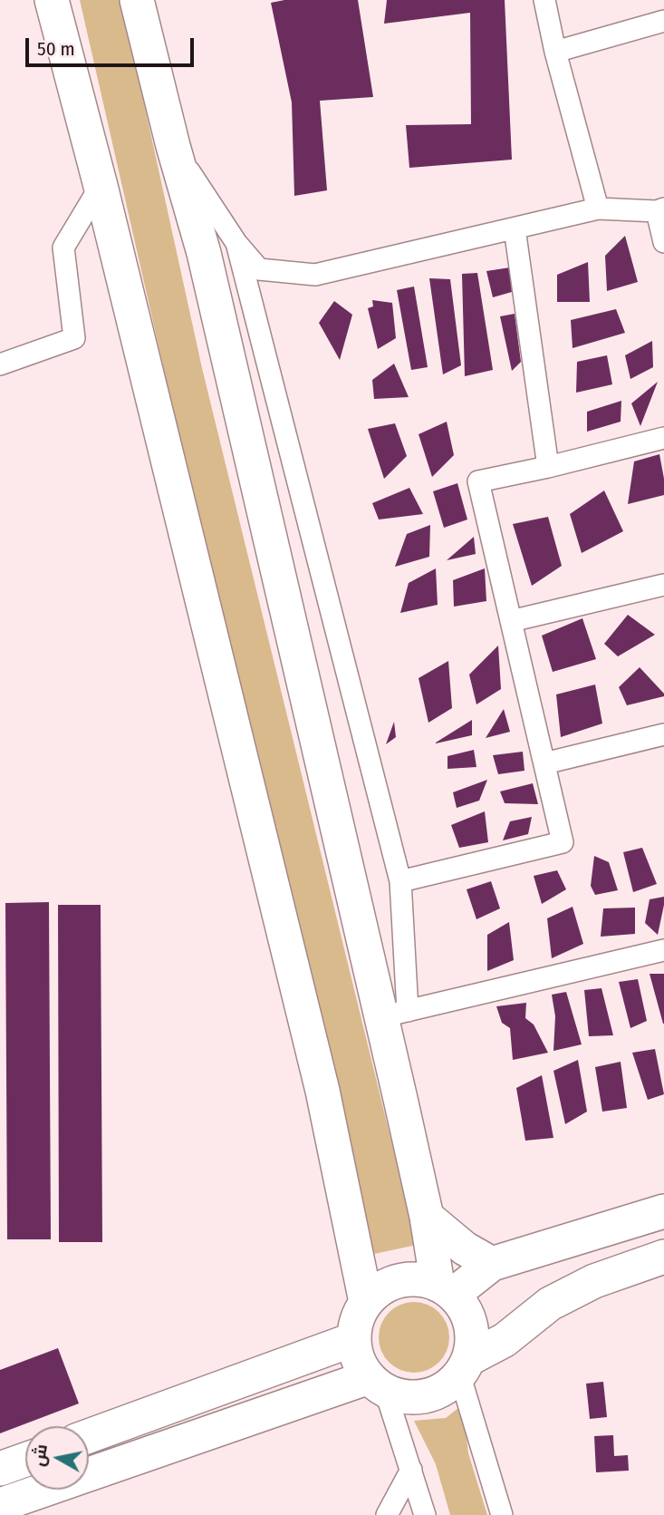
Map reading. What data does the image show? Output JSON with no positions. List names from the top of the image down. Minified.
{"scale_bar":"50 m","north":"left"}
